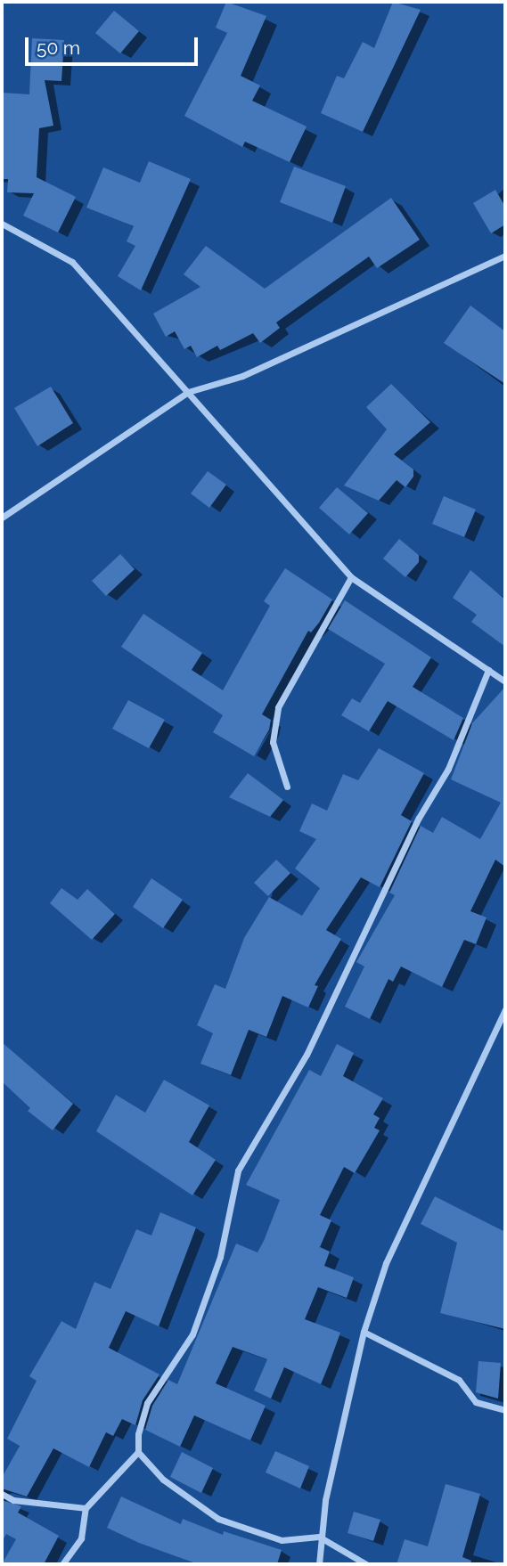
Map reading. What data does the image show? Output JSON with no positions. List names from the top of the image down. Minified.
{"scale_bar":"50 m"}
